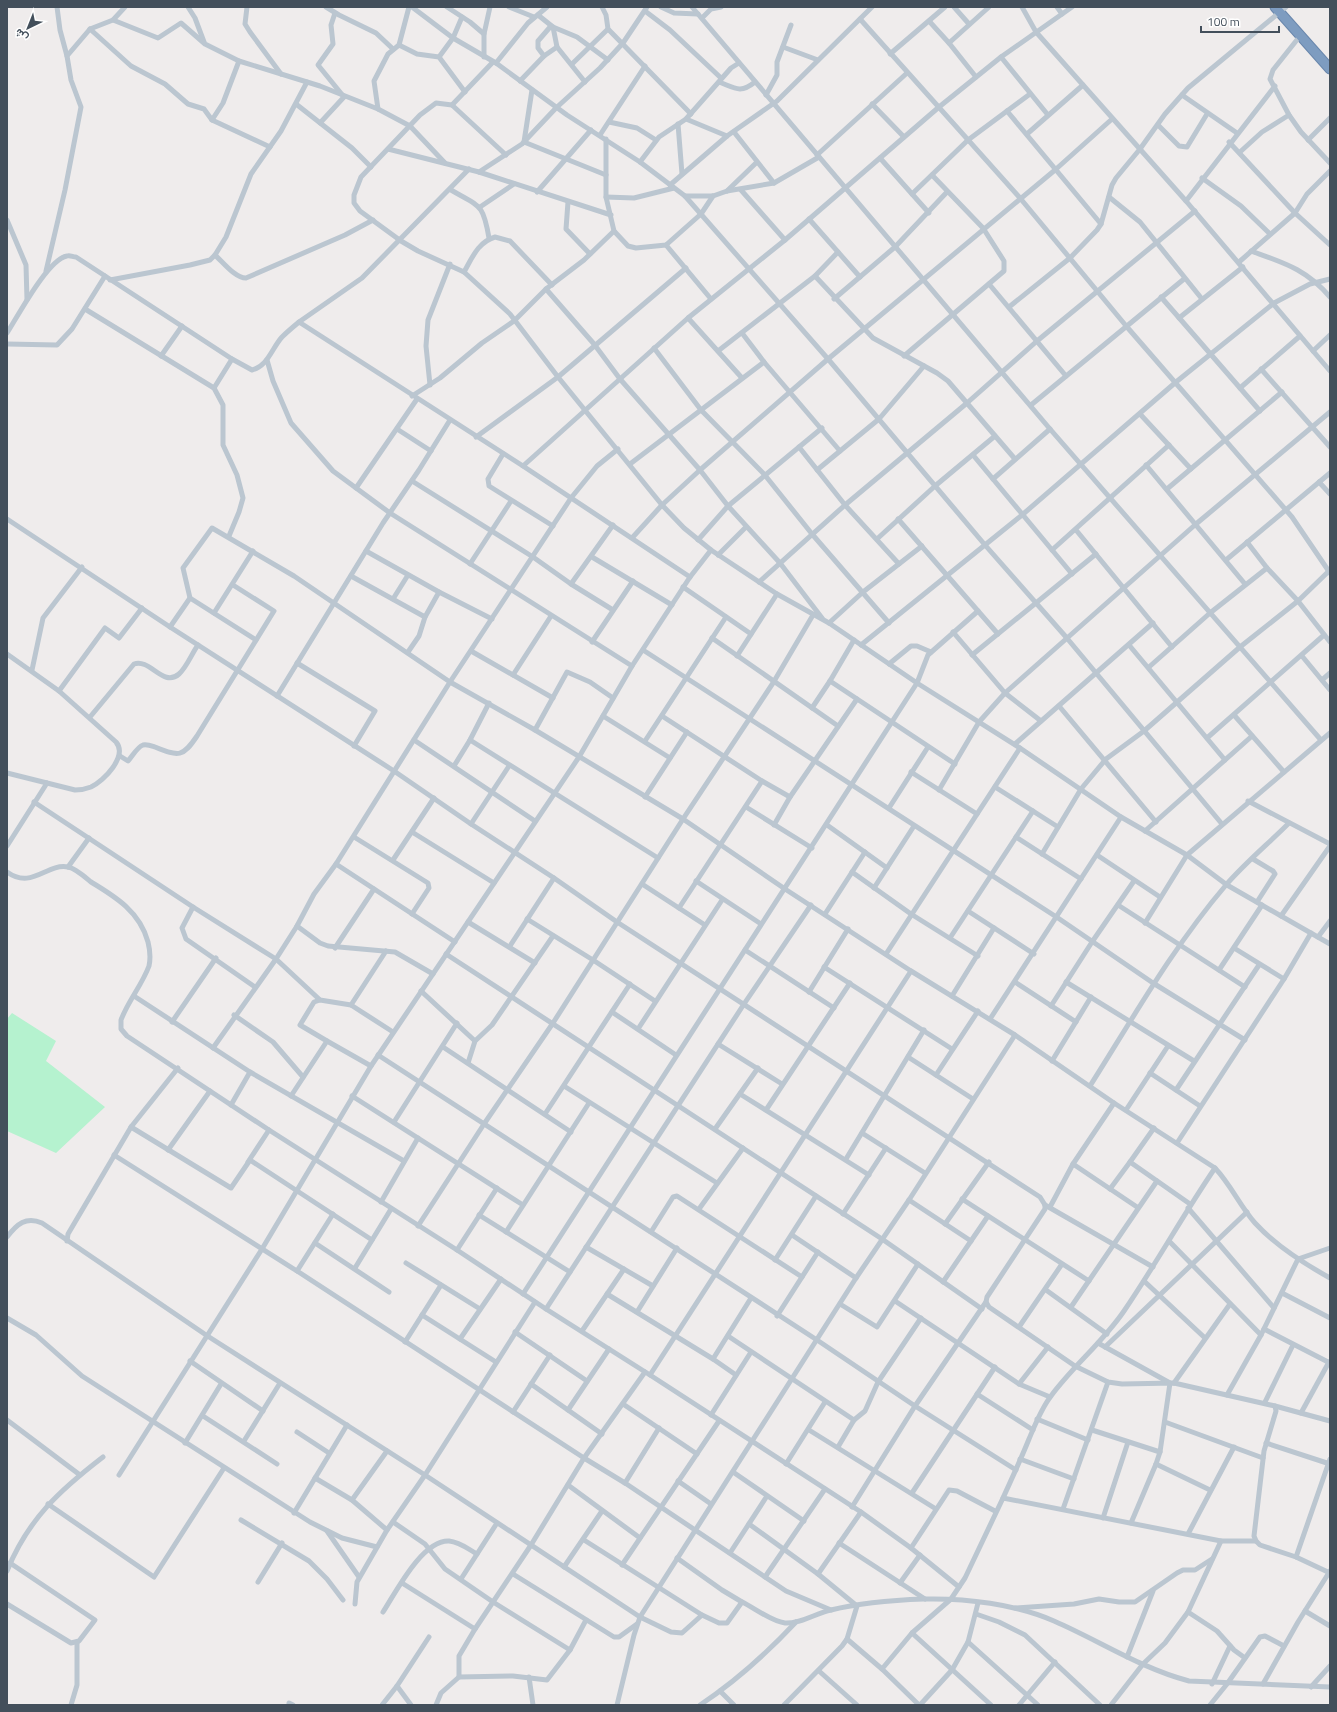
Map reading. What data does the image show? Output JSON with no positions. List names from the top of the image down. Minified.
{"scale_bar":"100 m","north":"bottom left"}
